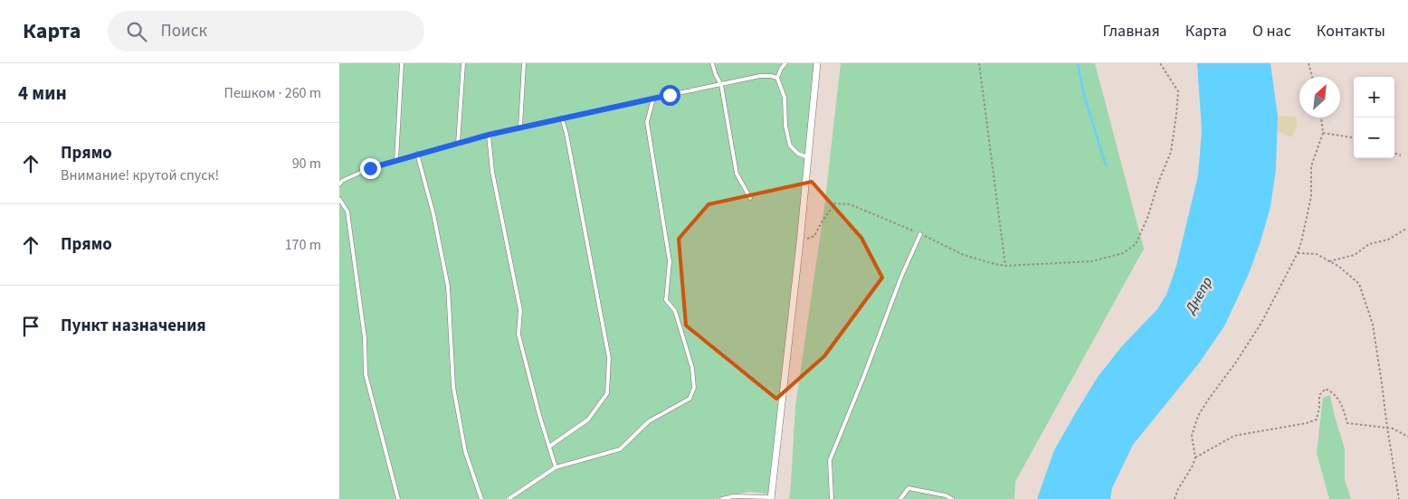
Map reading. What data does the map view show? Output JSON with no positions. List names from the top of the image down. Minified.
{"water":["Днепр"],"north":"top right","page":{"header":"Карта","search":"Поиск","nav":["Главная","Карта","О нас","Контакты"],"heading":["4 мин","Пешком · 260 m"],"map_buttons":["+","−"],"list":[["Прямо","Внимание! крутой спуск!","90 m"],["Прямо","170 m"],"Пункт назначения"]}}
